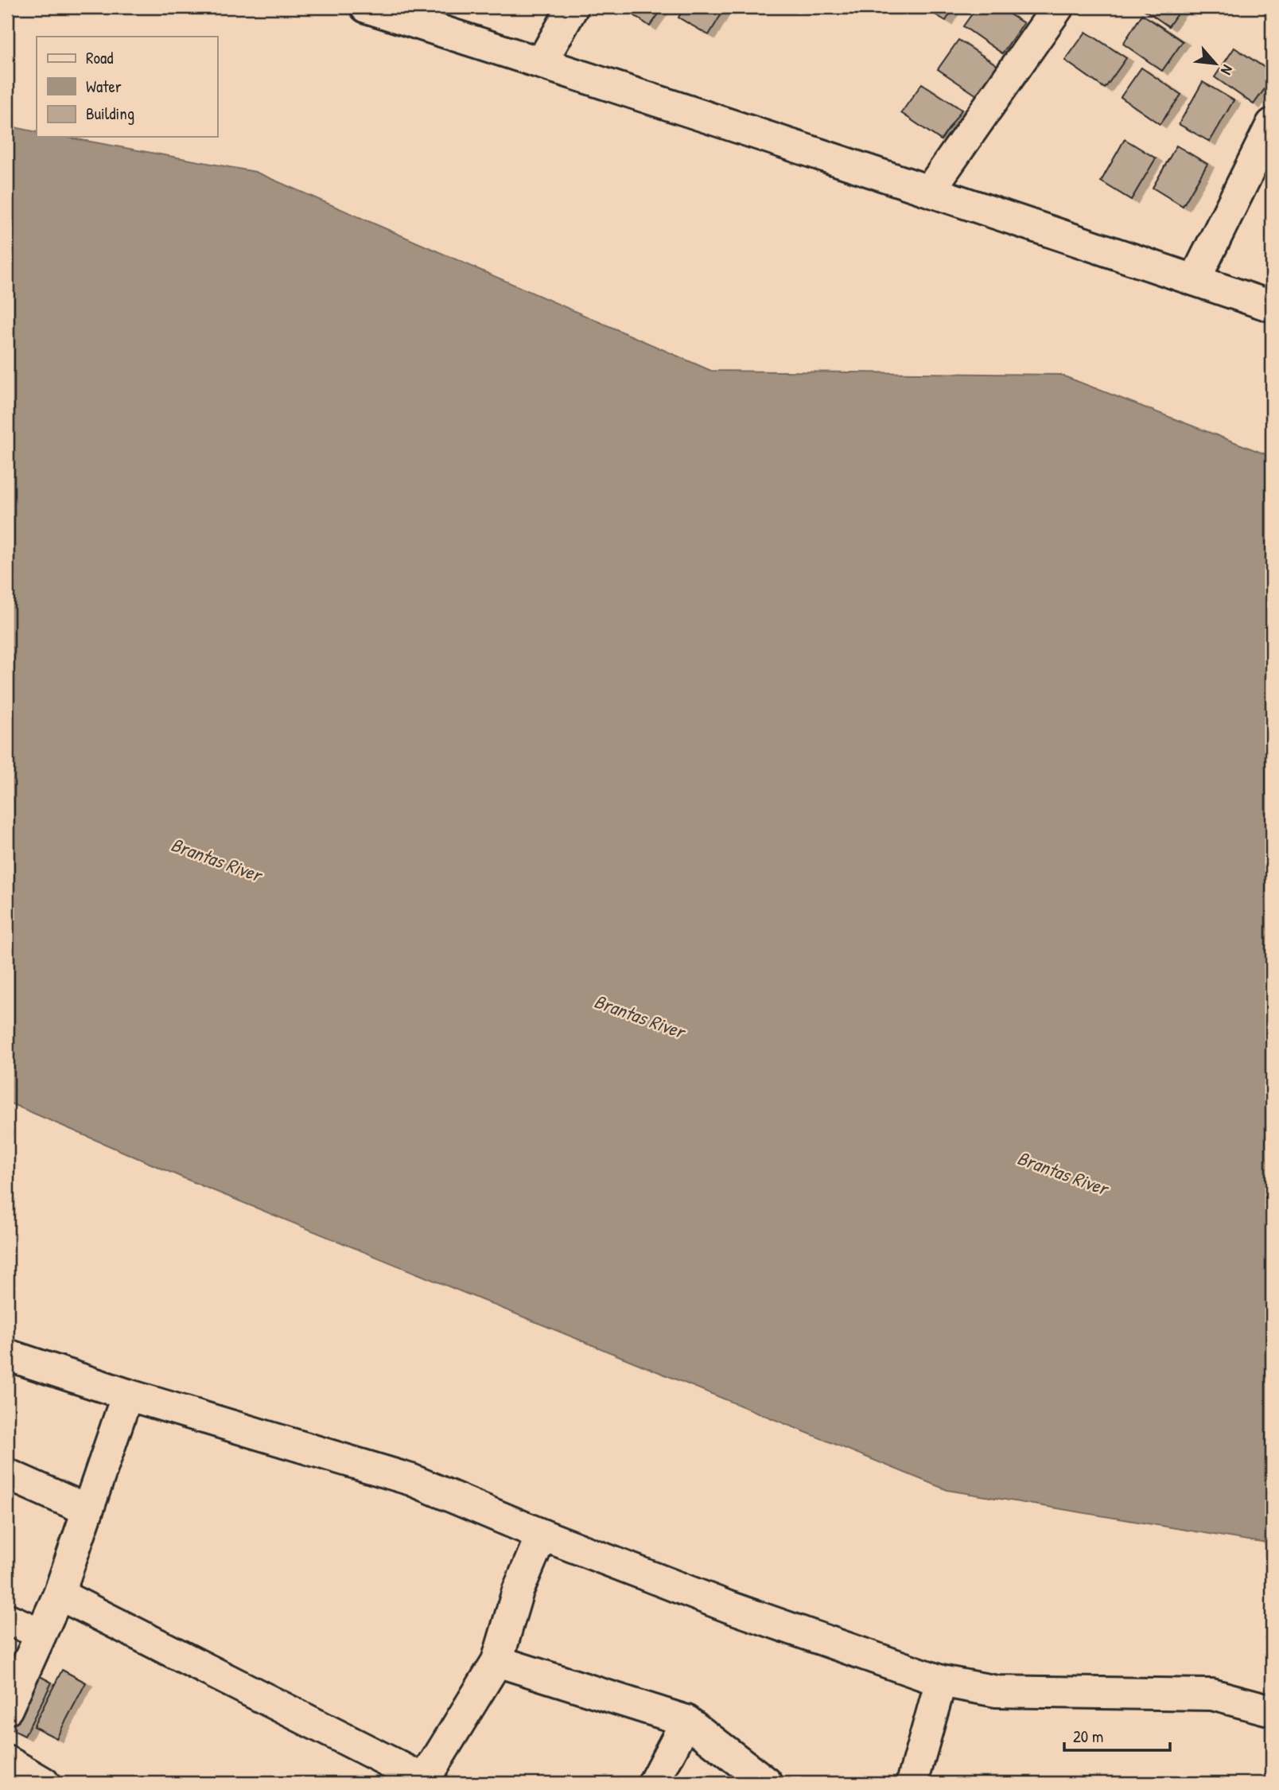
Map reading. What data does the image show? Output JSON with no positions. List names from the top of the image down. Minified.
{"water":["Brantas River"],"legend":["Road","Water","Building"],"scale_bar":"20 m","north":"bottom right"}
